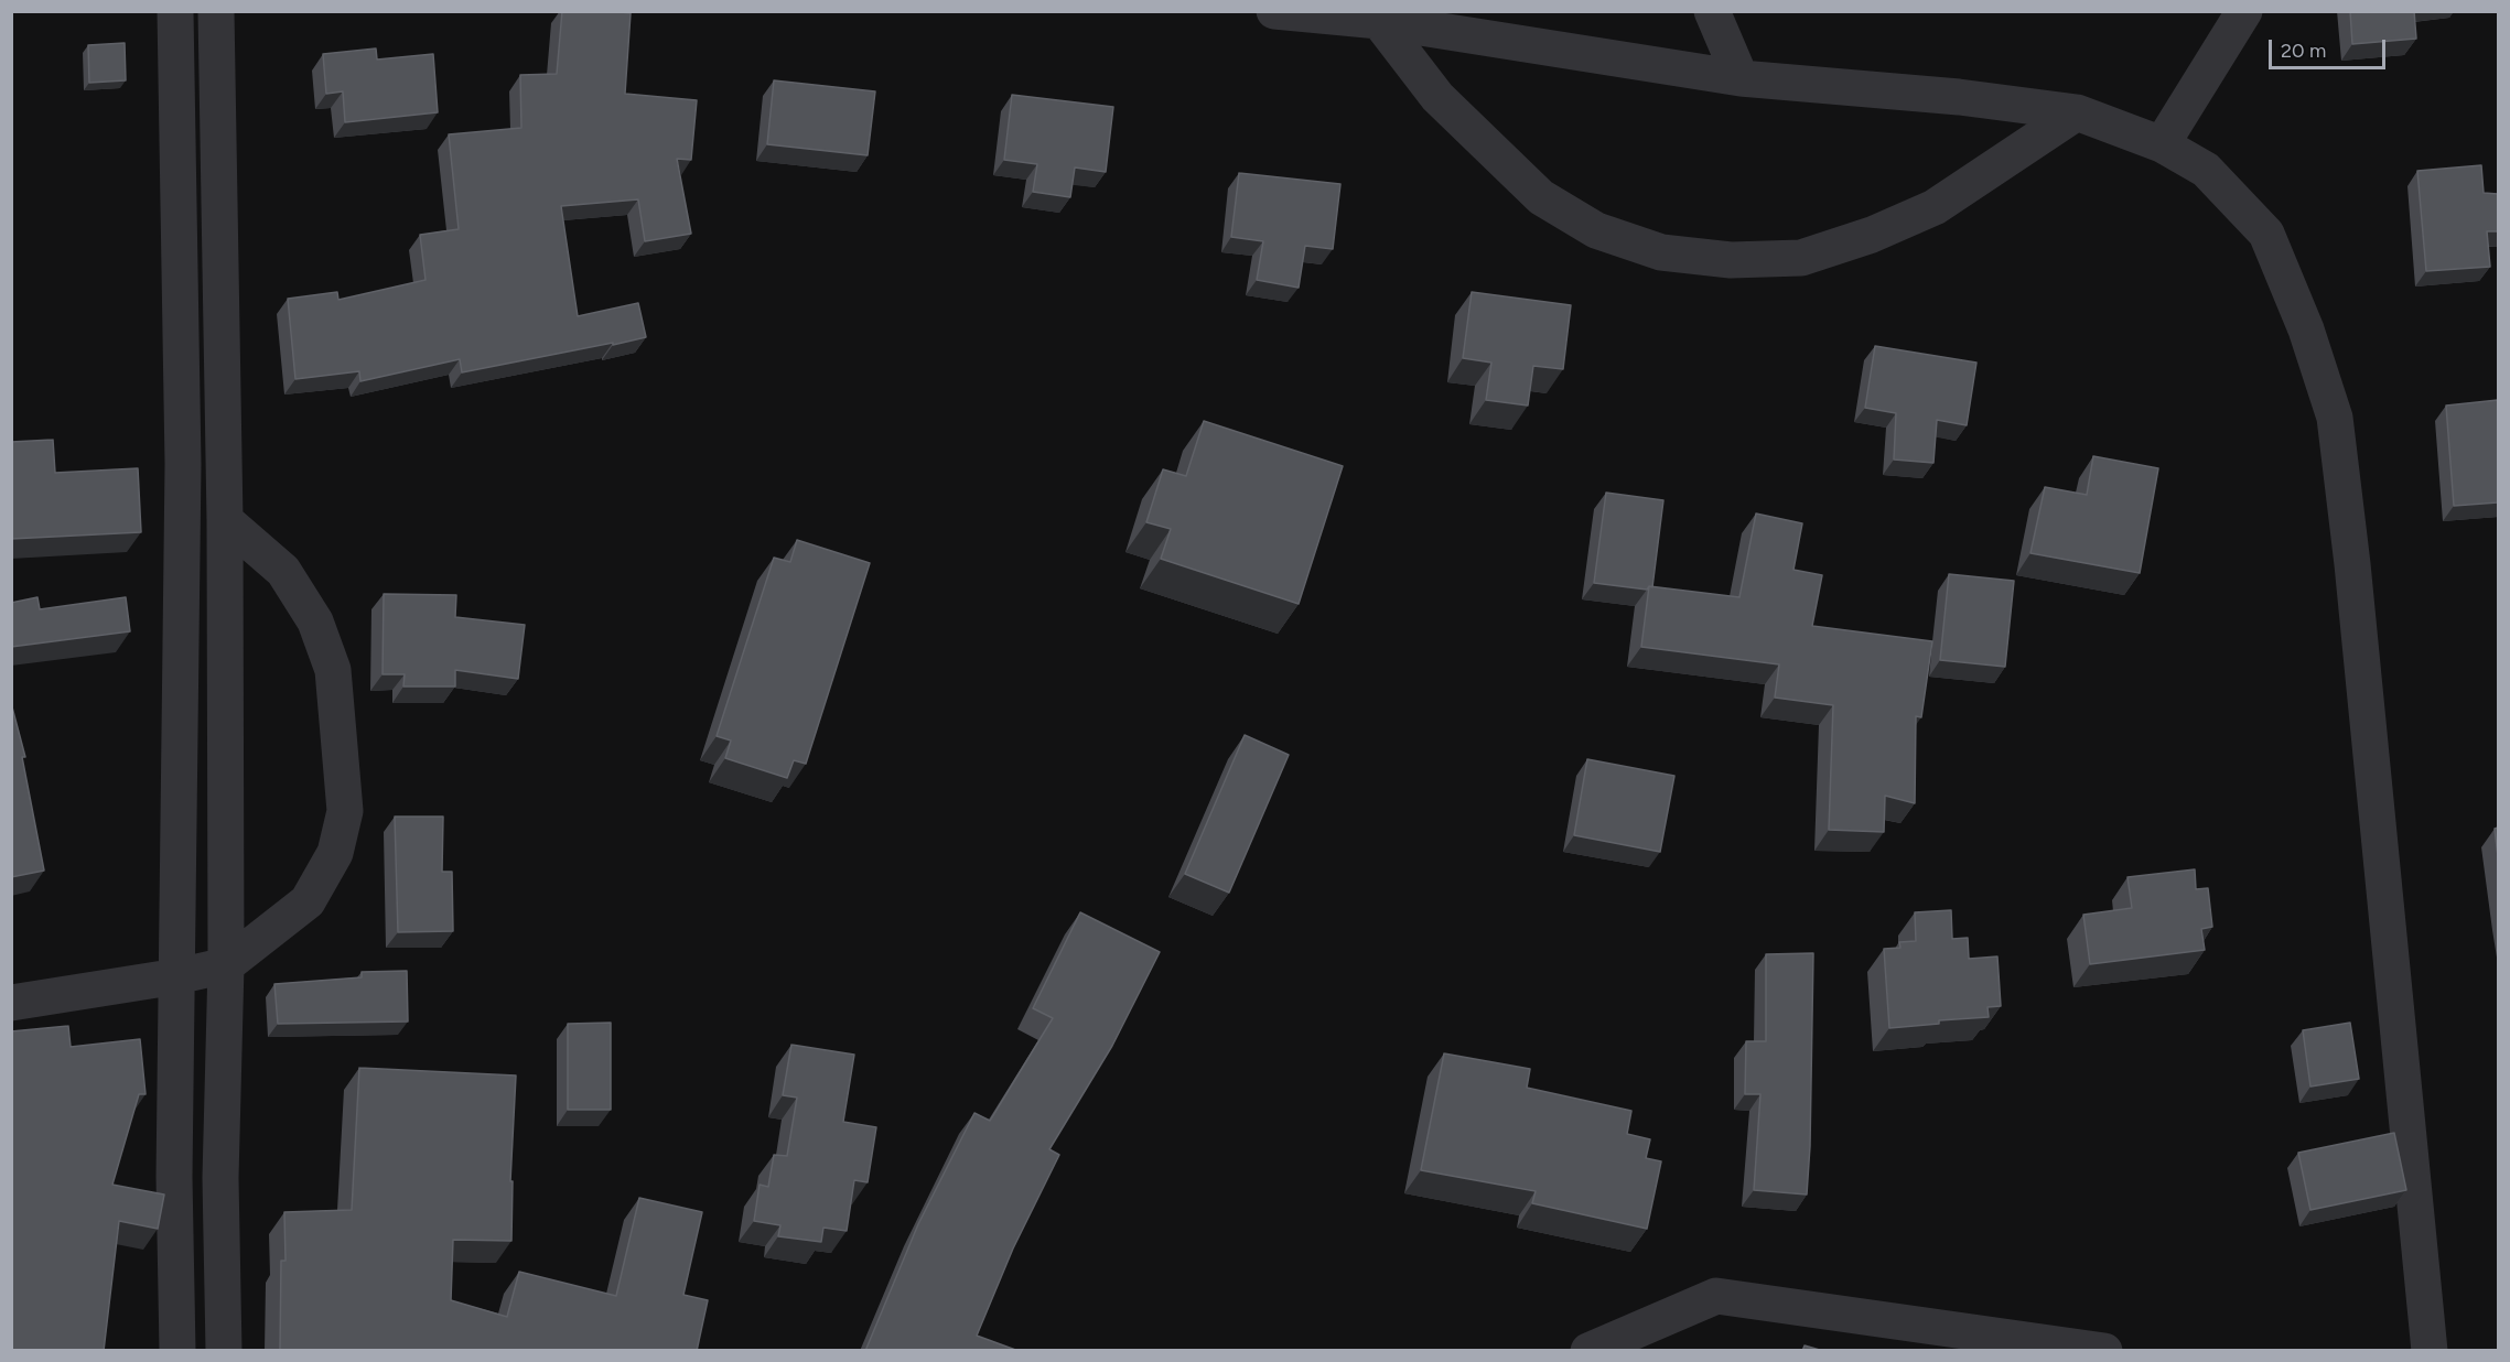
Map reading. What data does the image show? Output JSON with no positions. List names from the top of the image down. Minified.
{"scale_bar":"20 m"}
